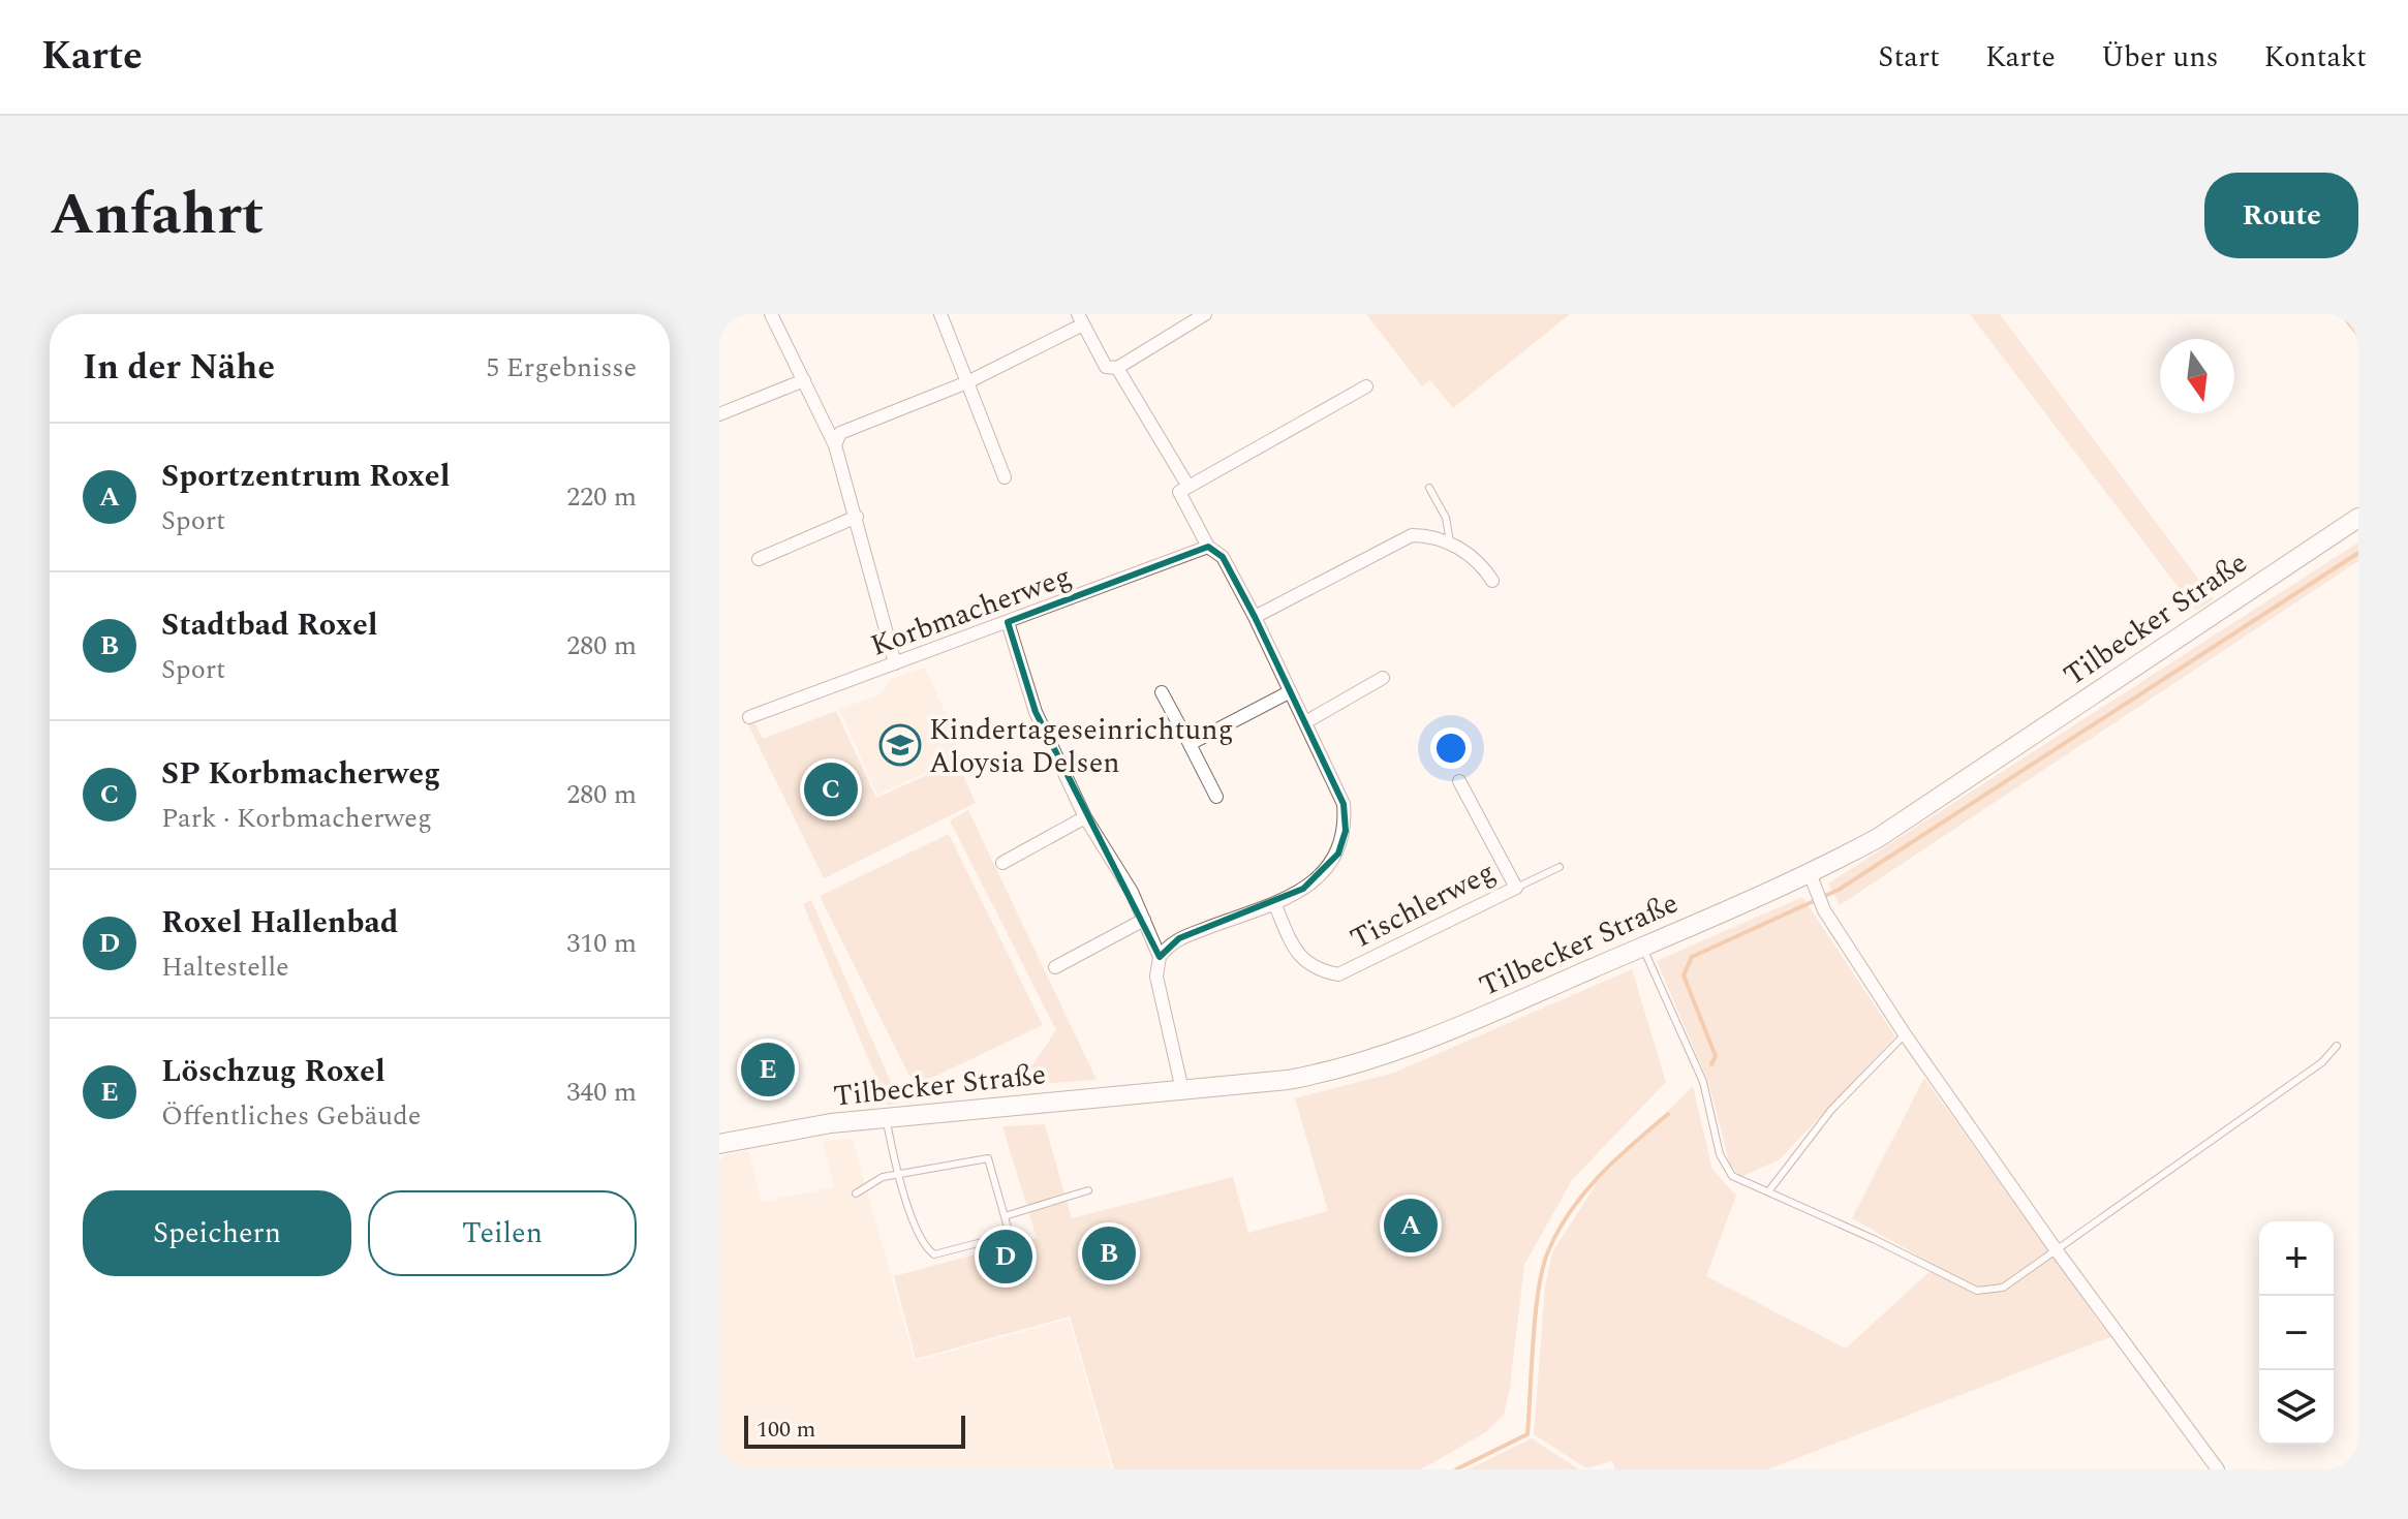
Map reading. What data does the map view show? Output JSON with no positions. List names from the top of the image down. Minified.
{"streets":{"main road":["Tilbecker Straße"],"street":["Korbmacherweg","Tischlerweg"]},"places":{"school or university":["Kindertageseinrichtung Aloysia Delsen"]},"scale_bar":"100 m","north":"bottom","page":{"header":"Karte","nav":["Start","Karte","Über uns","Kontakt"],"title":"Anfahrt","buttons":["Route",["Speichern","Teilen"]],"heading":["In der Nähe","5 Ergebnisse"],"list":[{"mark":"A","name":"Sportzentrum Roxel","note":"Sport","value":"220 m"},{"mark":"B","name":"Stadtbad Roxel","note":"Sport","value":"280 m"},{"mark":"C","name":"SP Korbmacherweg","note":"Park · Korbmacherweg","value":"280 m"},{"mark":"D","name":"Roxel Hallenbad","note":"Haltestelle","value":"310 m"},{"mark":"E","name":"Löschzug Roxel","note":"Öffentliches Gebäude","value":"340 m"}],"pins":["C","E","A","B","D"],"map_buttons":["+","−"],"scale":"100 m"}}
